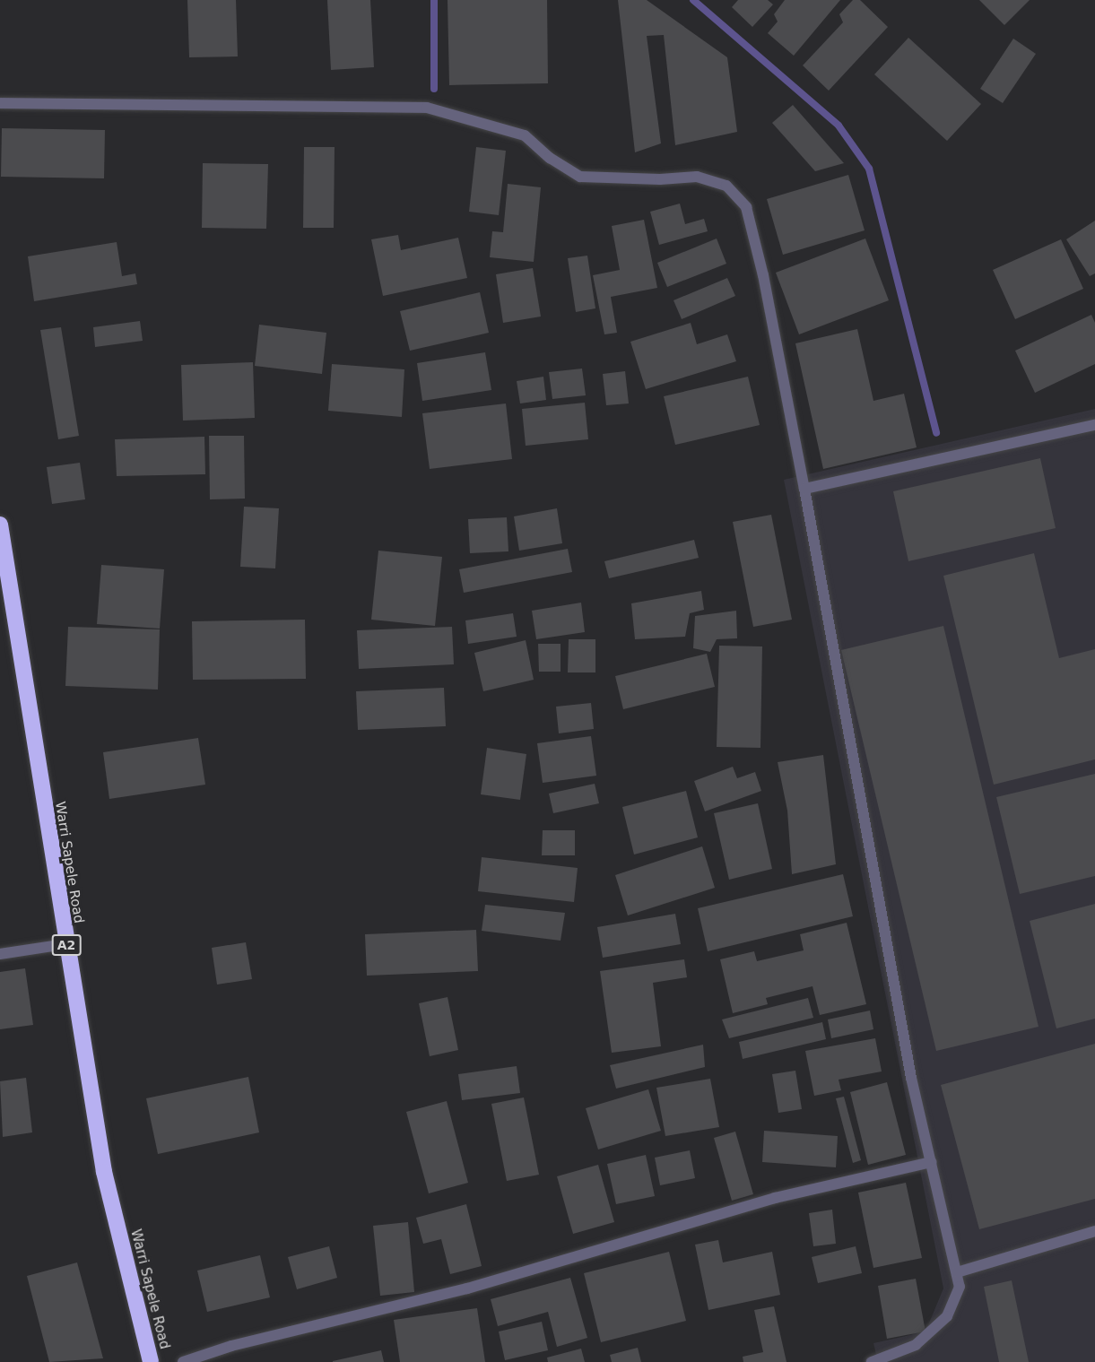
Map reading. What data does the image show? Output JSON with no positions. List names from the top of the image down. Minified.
{"streets":{"highway":["Warri Sapele Road","A2"]}}
